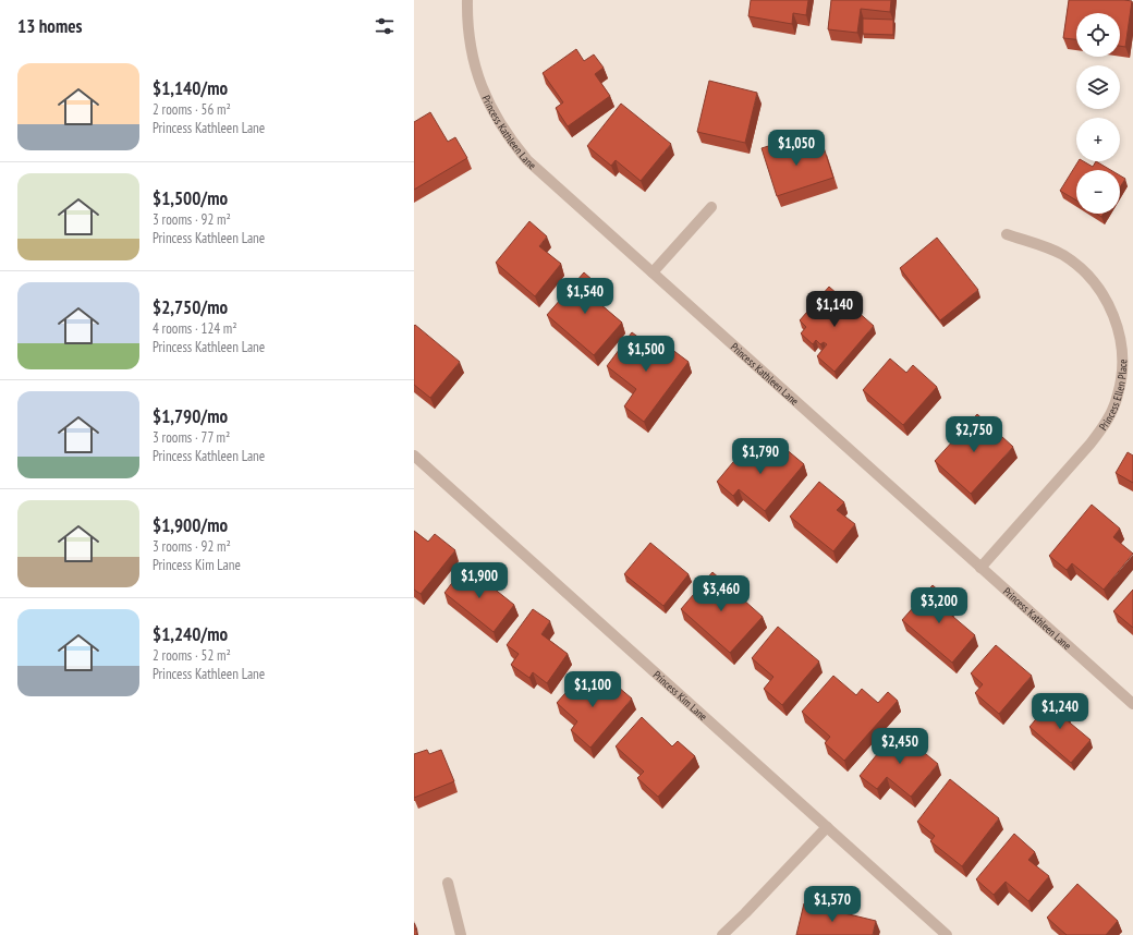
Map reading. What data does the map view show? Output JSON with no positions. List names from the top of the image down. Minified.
{"streets":{"street":["Princess Kathleen Lane","Princess Ellen Place","Princess Kim Lane"]},"crossings":[["Princess Kathleen Lane","Princess Ellen Place"]],"page":{"heading":"13 homes","map_buttons":["+","−"],"list":[{"name":"$1,140/mo","note":"2 rooms · 56 m² · Princess Kathleen Lane"},{"name":"$1,500/mo","note":"3 rooms · 92 m² · Princess Kathleen Lane"},{"name":"$2,750/mo","note":"4 rooms · 124 m² · Princess Kathleen Lane"},{"name":"$1,790/mo","note":"3 rooms · 77 m² · Princess Kathleen Lane"},{"name":"$1,900/mo","note":"3 rooms · 92 m² · Princess Kim Lane"},{"name":"$1,240/mo","note":"2 rooms · 52 m² · Princess Kathleen Lane"}],"price":["$1,050","$1,540","$1,140","$1,500","$2,750","$1,790","$1,900","$3,460","$3,200","$1,100","$1,240","$2,450","$1,570"]}}
